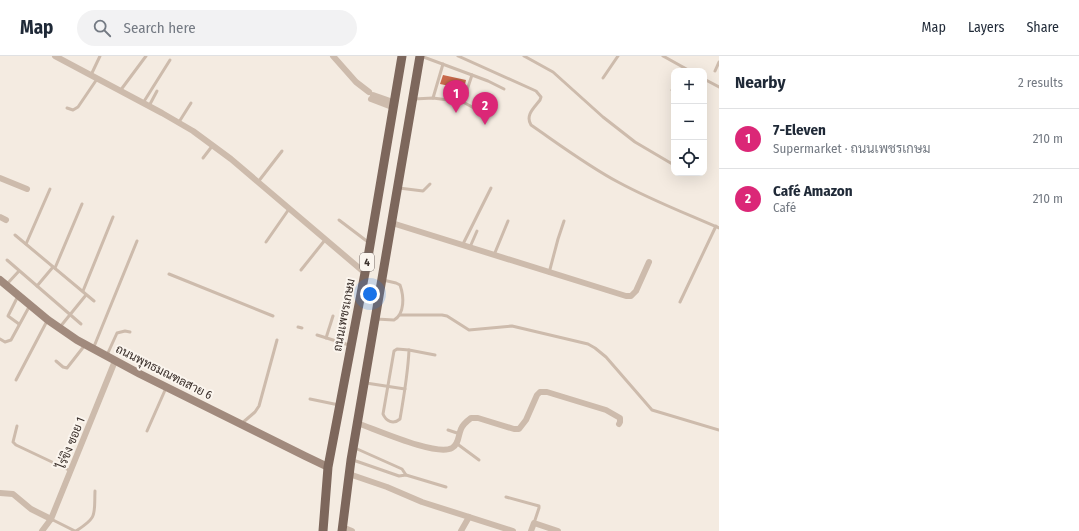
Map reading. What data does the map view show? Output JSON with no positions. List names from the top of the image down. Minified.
{"streets":{"main road":["4","ถนนเพชรเกษม","ถนนพุทธมณฑลสาย 6"],"street":["ไร่ขิง ซอย 1"]},"crossings":[["ถนนเพชรเกษม","ถนนพุทธมณฑลสาย 6"],["ถนนพุทธมณฑลสาย 6","ไร่ขิง ซอย 1"]],"page":{"header":"Map","search":"Search here","nav":["Map","Layers","Share"],"heading":["Nearby","2 results"],"map_buttons":["+","−"],"pins":["1","2"],"list":[{"mark":"1","name":"7-Eleven","note":"Supermarket · ถนนเพชรเกษม","value":"210 m"},{"mark":"2","name":"Café Amazon","note":"Café","value":"210 m"}]}}
